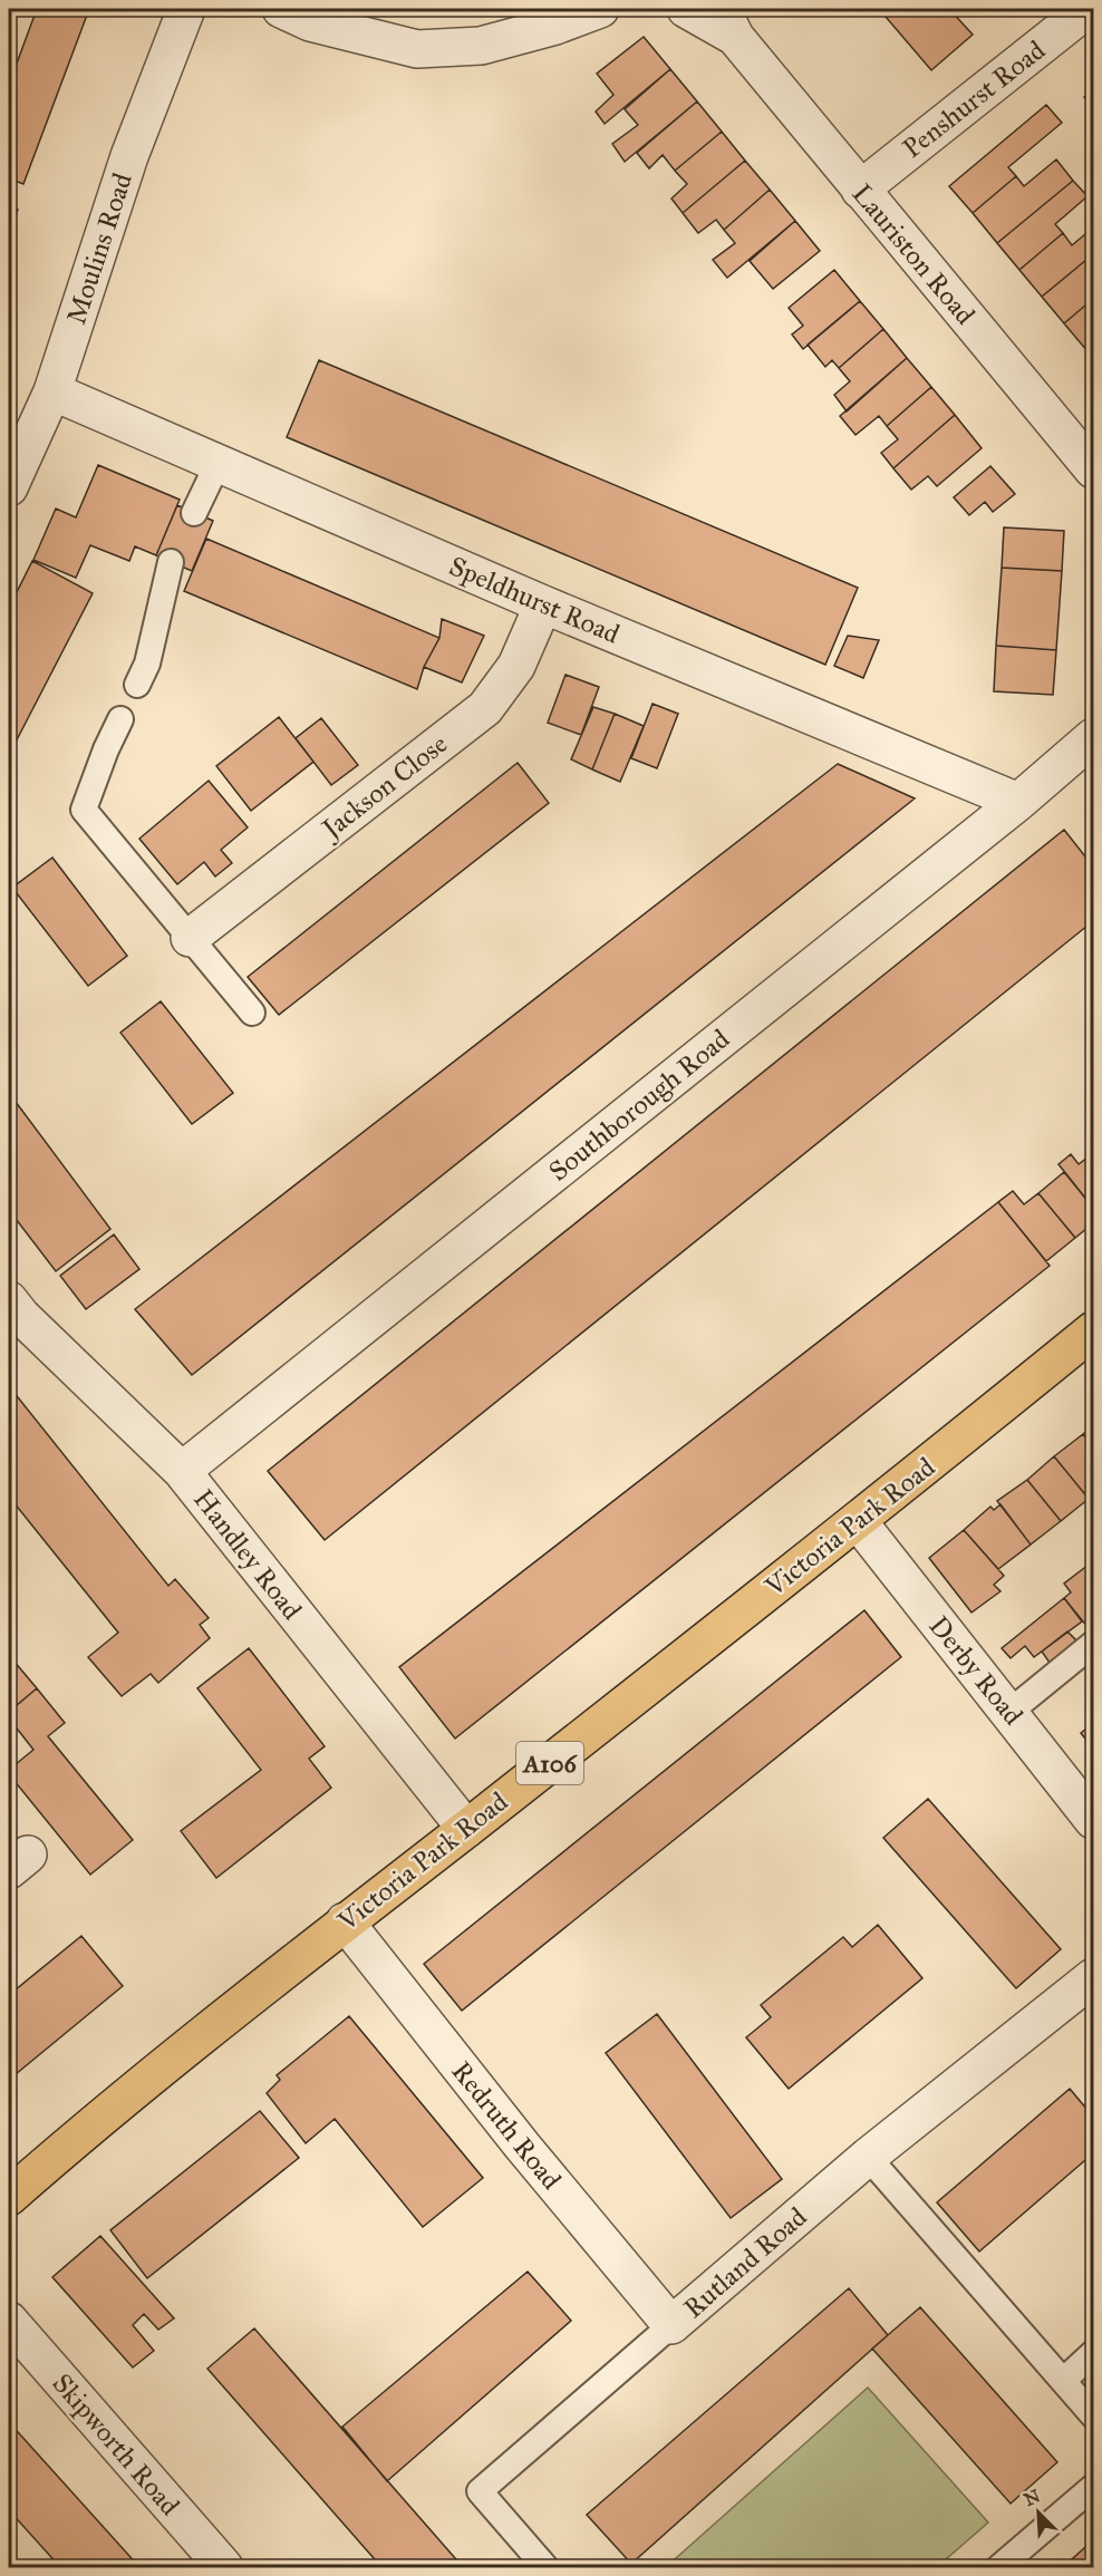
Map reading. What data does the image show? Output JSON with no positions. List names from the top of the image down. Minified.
{"streets":{"main road":["Victoria Park Road","A106"],"street":["Penshurst Road","Moulins Road","Lauriston Road","Speldhurst Road","Jackson Close","Southborough Road","Handley Road","Derby Road","Redruth Road","Rutland Road","Skipworth Road"]},"crossings":[["Penshurst Road","Lauriston Road"],["Moulins Road","Speldhurst Road"],["Speldhurst Road","Jackson Close"],["Speldhurst Road","Southborough Road"],["Southborough Road","Handley Road"],["Victoria Park Road","Handley Road"],["Victoria Park Road","Derby Road"],["Victoria Park Road","Redruth Road"],["Redruth Road","Rutland Road"]],"north":"top left"}
